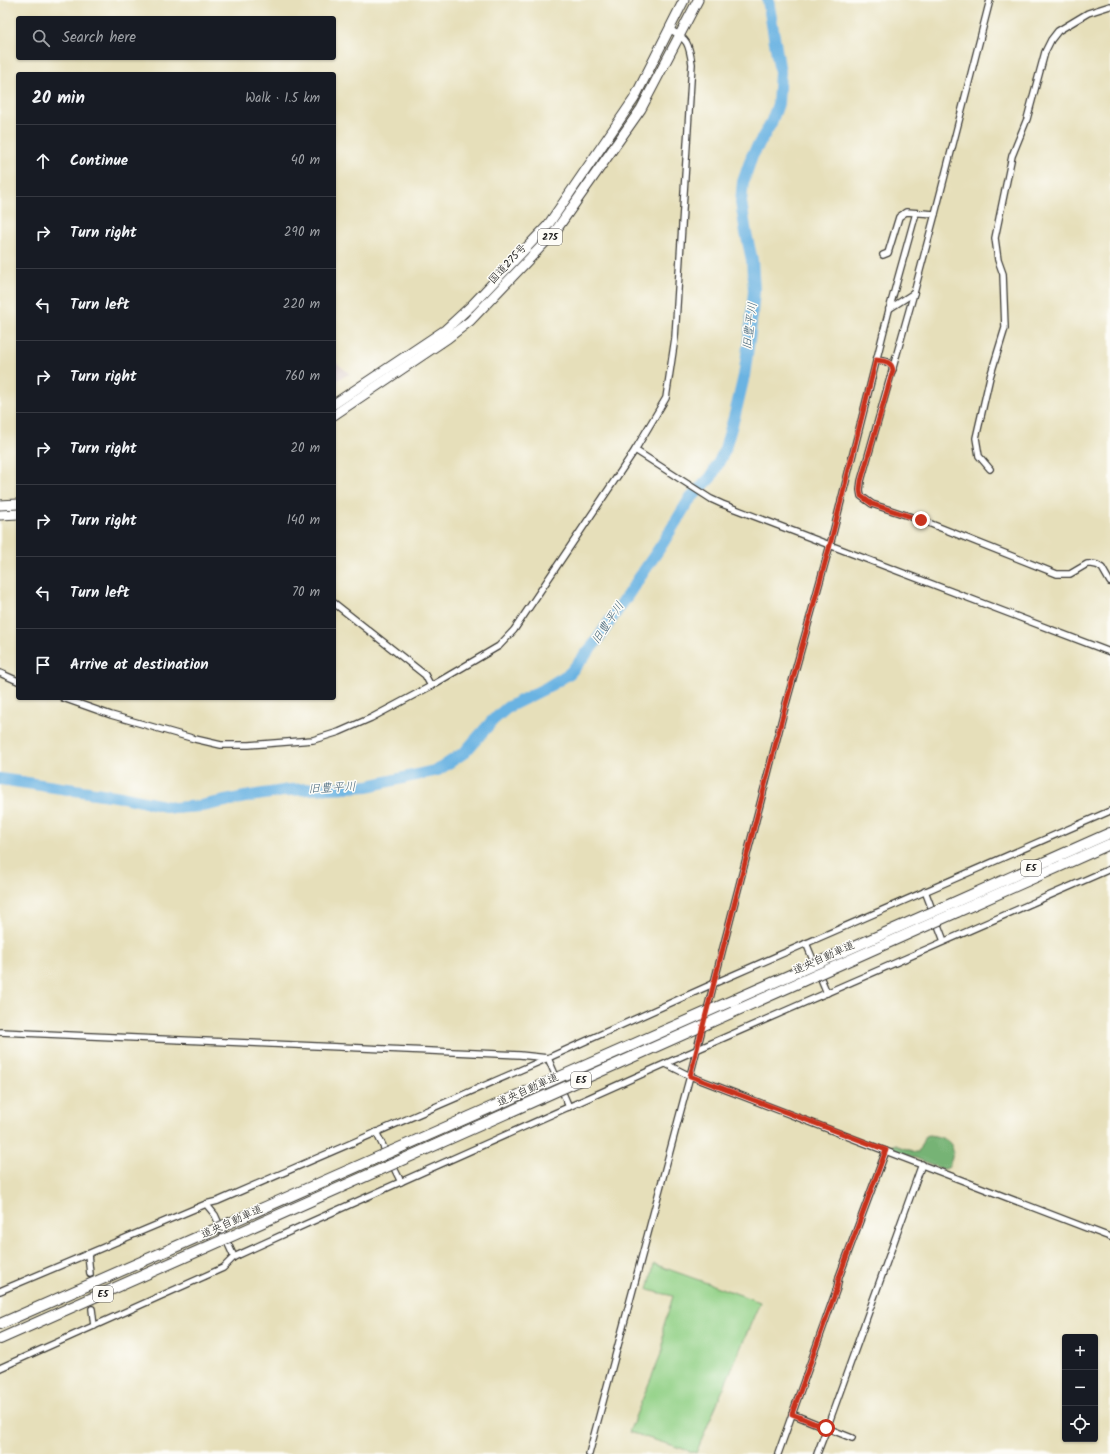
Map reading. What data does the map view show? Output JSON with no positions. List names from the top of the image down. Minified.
{"streets":{"highway":["275","国道275号","E5","道央自動車道"]},"water":["旧豊平川"],"page":{"search":"Search here","heading":["20 min","Walk · 1.5 km"],"list":[["Continue","40 m"],["Turn right","290 m"],["Turn left","220 m"],["Turn right","760 m"],["Turn right","20 m"],["Turn right","140 m"],["Turn left","70 m"],"Arrive at destination"],"map_buttons":["+","−"]}}
